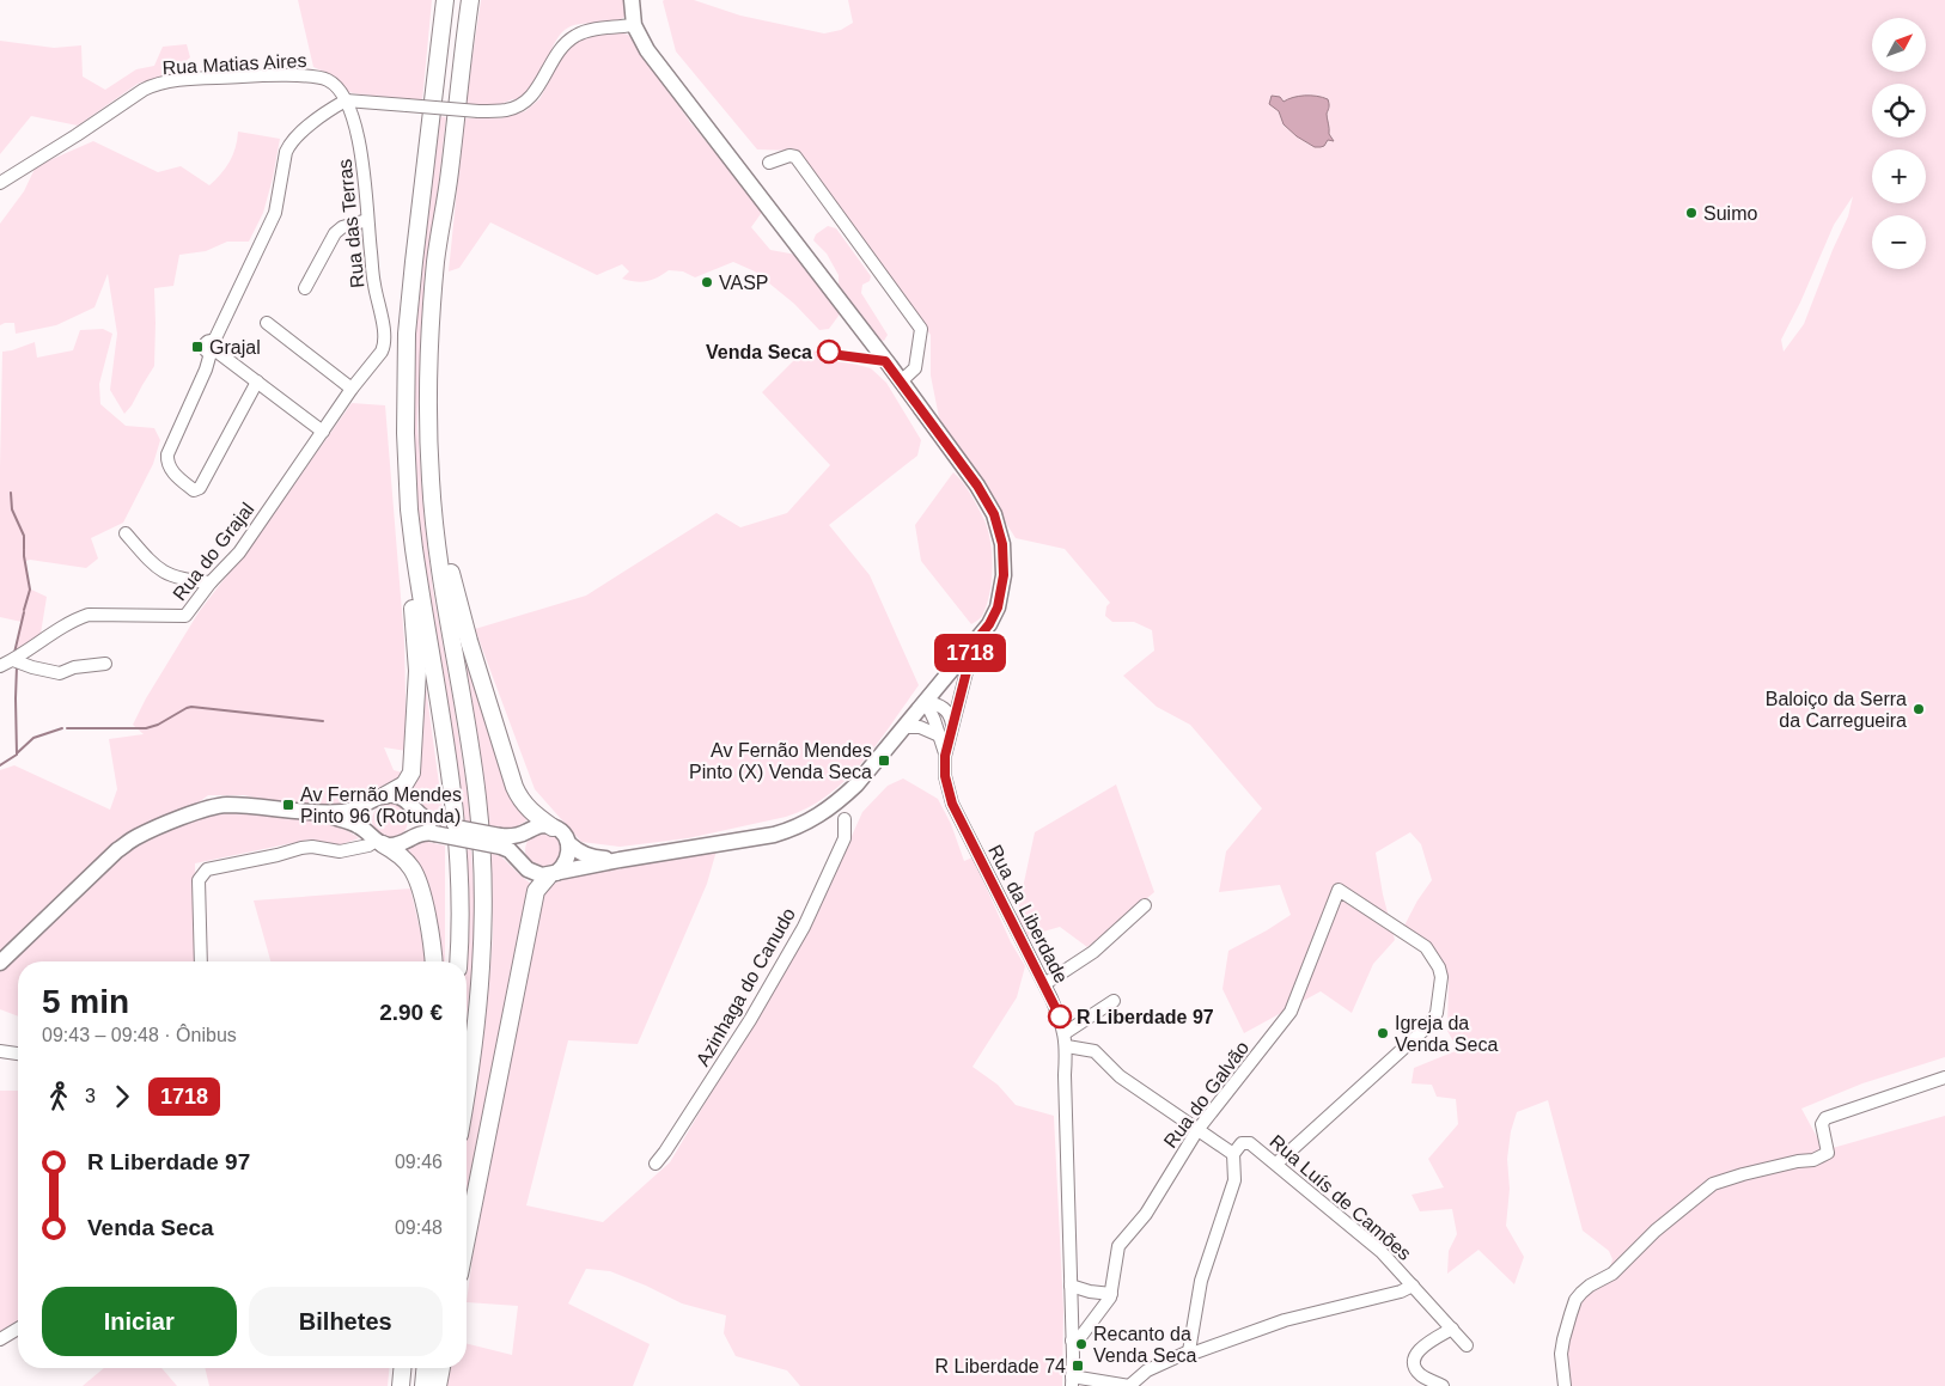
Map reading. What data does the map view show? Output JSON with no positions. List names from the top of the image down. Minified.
{"streets":{"street":["Rua Matias Aires","Rua das Terras","Rua do Grajal","Rua da Liberdade","Azinhaga do Canudo","Rua do Galvão","Rua Luís de Camões"]},"crossings":[["Rua Matias Aires","Rua das Terras"],["Rua das Terras","Rua do Grajal"],["Rua da Liberdade","Rua do Galvão"],["Rua do Galvão","Rua Luís de Camões"]],"places":{"other":["Suimo","VASP","Venda Seca","Baloiço da Serra da Carregueira","R Liberdade 97","Igreja da Venda Seca","Recanto da Venda Seca"],"transit":["Grajal","Av Fernão Mendes Pinto (X) Venda Seca","Av Fernão Mendes Pinto 96 (Rotunda)","R Liberdade 74"]},"lines":["bus line 1718"],"north":"top right","page":{"on_map":"1718","map_buttons":["+","−"],"heading":["5 min","09:43 – 09:48 · Ônibus","2.90 €"],"legs":["3","1718"],"list":[{"name":"R Liberdade 97","value":"09:46"},{"name":"Venda Seca","value":"09:48"}],"buttons":["Iniciar","Bilhetes"]}}
